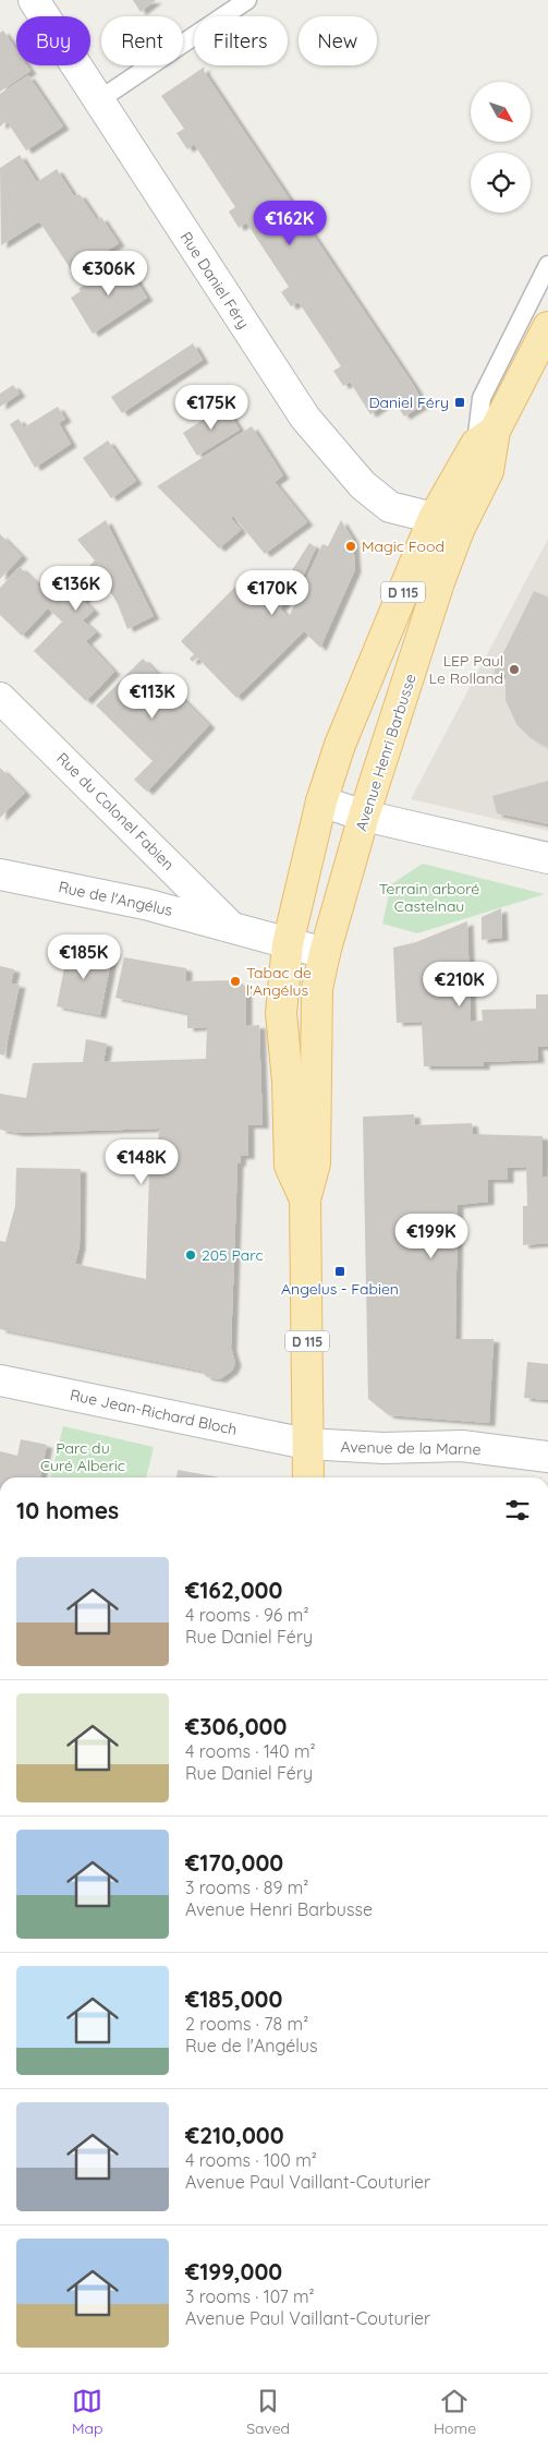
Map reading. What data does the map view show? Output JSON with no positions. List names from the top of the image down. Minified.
{"streets":{"main road":["D 115","Avenue Henri Barbusse"],"street":["Rue Daniel Féry","Rue du Colonel Fabien","Rue de l'Angélus","Rue Jean-Richard Bloch","Avenue de la Marne"]},"crossings":[["Rue Daniel Féry","Avenue Henri Barbusse"],["D 115","Avenue Henri Barbusse"],["D 115","Rue de l'Angélus"],["D 115","Rue Jean-Richard Bloch"],["D 115","Avenue de la Marne"],["Avenue Henri Barbusse","Rue de l'Angélus"],["Rue du Colonel Fabien","Rue de l'Angélus"],["Rue Jean-Richard Bloch","Avenue de la Marne"]],"parks":["Terrain arboré Castelnau","Parc du Curé Alberic"],"places":{"transit":["Daniel Féry","Angelus - Fabien"],"other":["Magic Food","LEP Paul Le Rolland","Tabac de l'Angélus","205 Parc"]},"north":"bottom right","page":{"chip":["Buy","Rent","Filters","New"],"price":["€162K","€306K","€175K","€136K","€170K","€113K","€185K","€210K","€148K","€199K"],"heading":"10 homes","list":[{"name":"€162,000","note":"4 rooms · 96 m² · Rue Daniel Féry"},{"name":"€306,000","note":"4 rooms · 140 m² · Rue Daniel Féry"},{"name":"€170,000","note":"3 rooms · 89 m² · Avenue Henri Barbusse"},{"name":"€185,000","note":"2 rooms · 78 m² · Rue de l'Angélus"},{"name":"€210,000","note":"4 rooms · 100 m² · Avenue Paul Vaillant-Couturier"},{"name":"€199,000","note":"3 rooms · 107 m² · Avenue Paul Vaillant-Couturier"}],"tabs":["Map","Saved","Home"]}}
